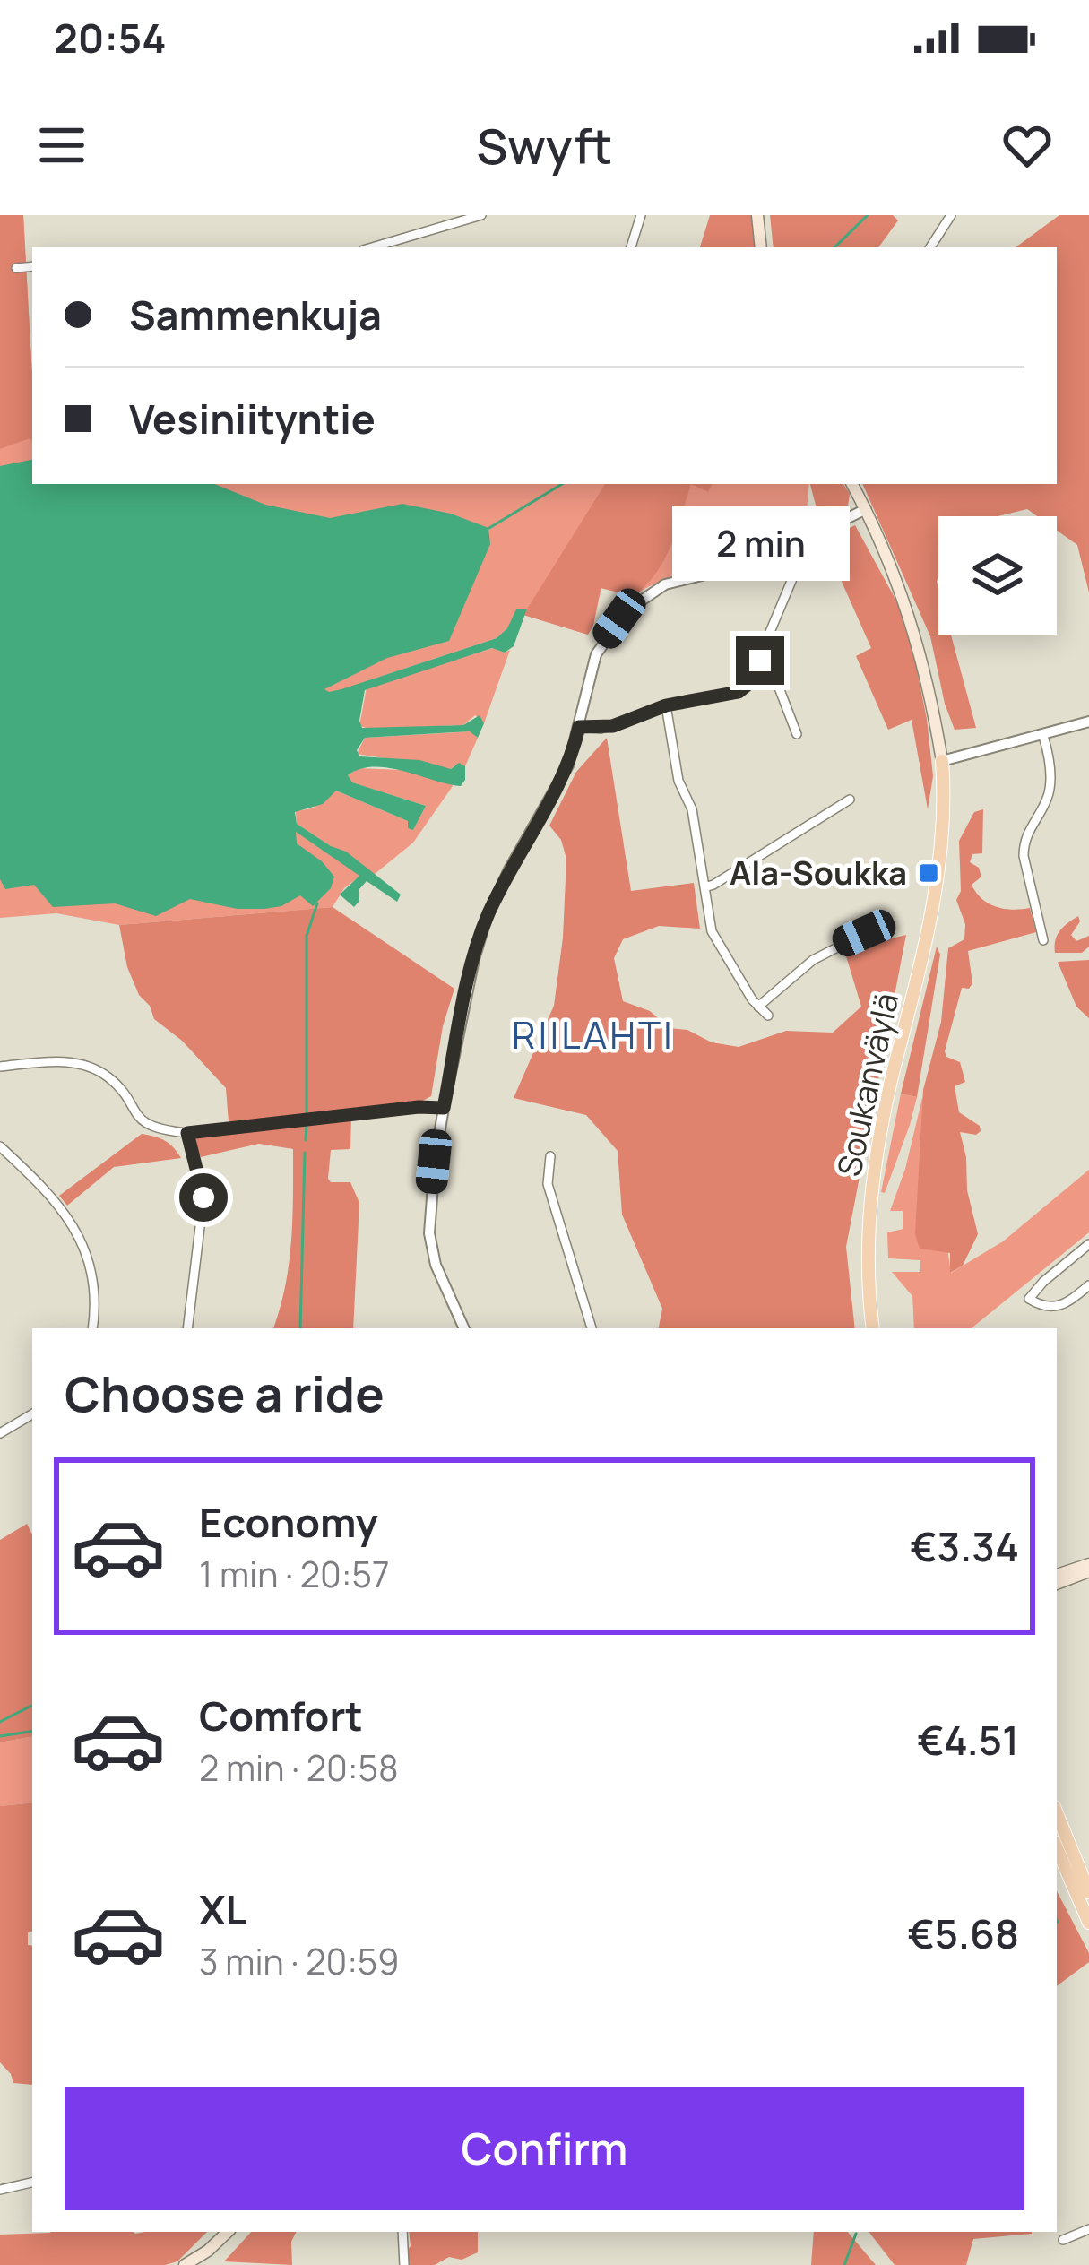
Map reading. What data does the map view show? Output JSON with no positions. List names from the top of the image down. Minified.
{"streets":{"main road":["Soukanväylä"]},"districts":["RIILAHTI"],"places":{"transit":["Ala-Soukka"]},"page":{"status":"20:54","header":"Swyft","banner":["Sammenkuja","Vesiniityntie"],"bubble":"2 min","heading":"Choose a ride","list":[{"name":"Economy","note":"1 min · 20:57","value":"€3.34"},{"name":"Comfort","note":"2 min · 20:58","value":"€4.51"},{"name":"XL","note":"3 min · 20:59","value":"€5.68"}],"buttons":"Confirm"}}
